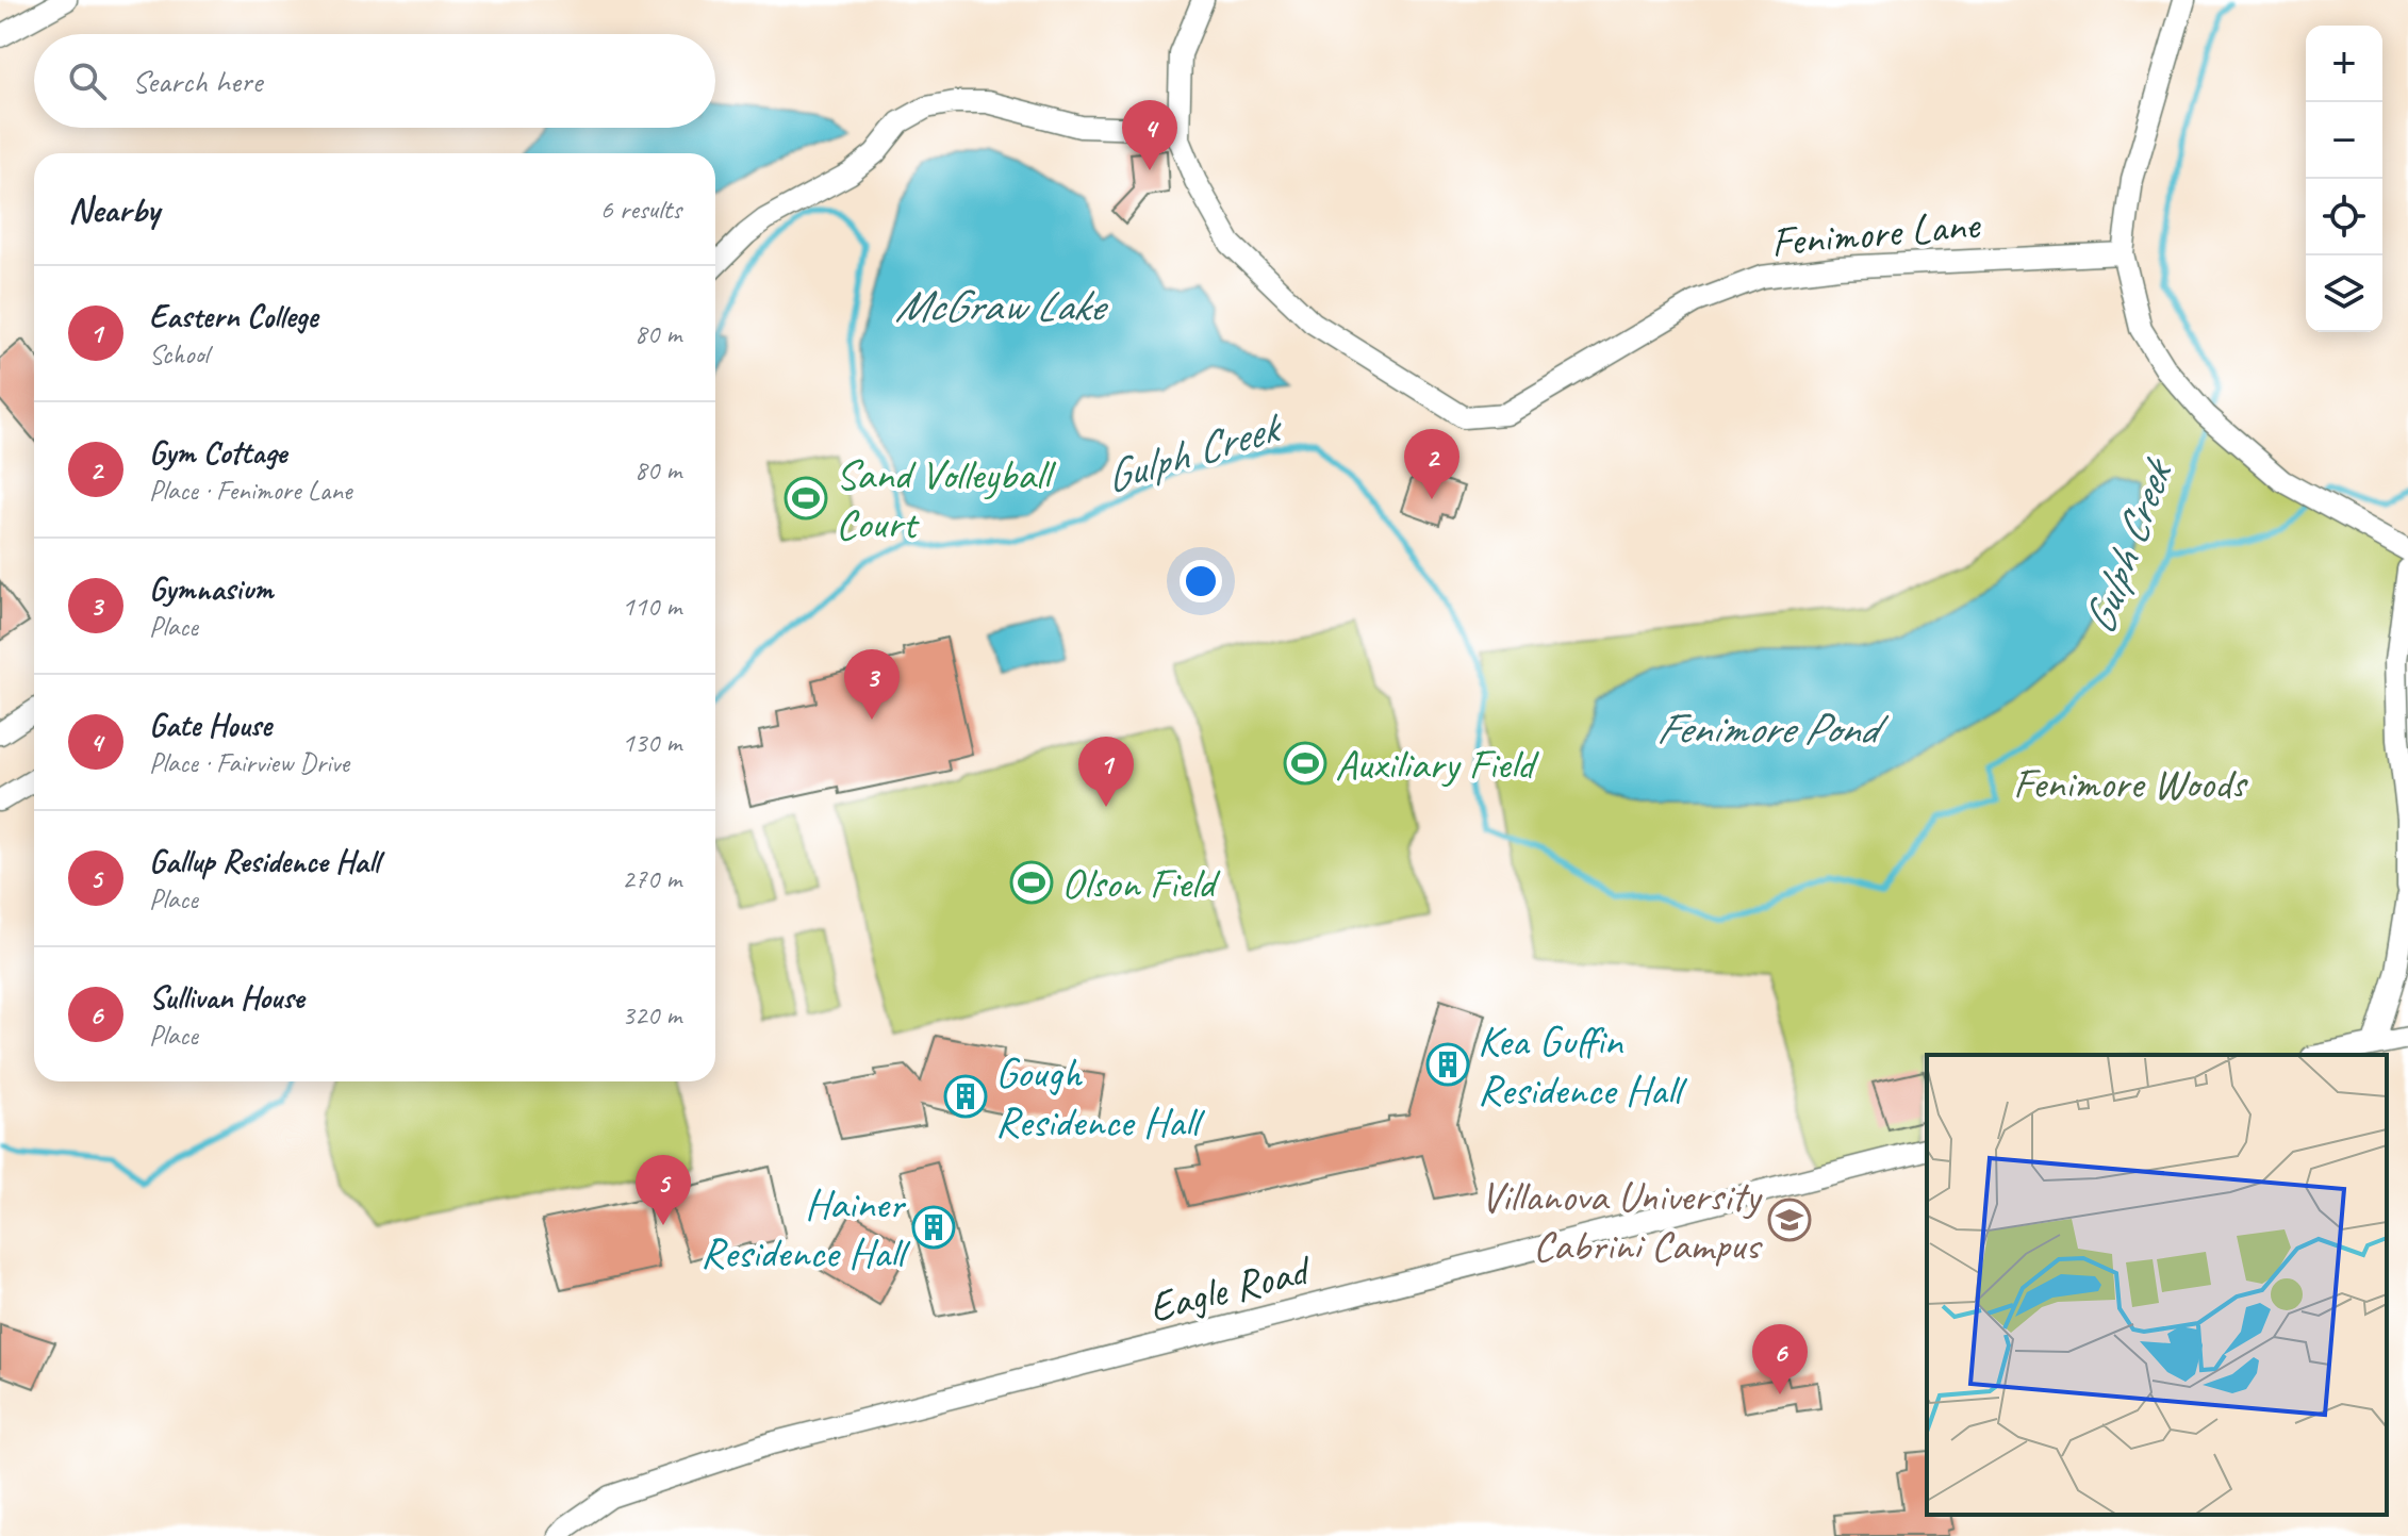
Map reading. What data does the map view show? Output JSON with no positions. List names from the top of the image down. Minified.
{"streets":{"street":["Fenimore Lane","Eagle Road"]},"water":["McGraw Lake","Gulph Creek","Fenimore Pond"],"parks":["Fenimore Woods"],"places":{"sports":["Sand Volleyball Court","Auxiliary Field","Olson Field"],"building":["Kea Guffin Residence Hall","Gough Residence Hall","Hainer Residence Hall"],"school or university":["Villanova University Cabrini Campus"]},"page":{"map_buttons":["+","−"],"search":"Search here","pins":["4","2","3","1","5","6"],"heading":["Nearby","6 results"],"list":[{"mark":"1","name":"Eastern College","note":"School","value":"80 m"},{"mark":"2","name":"Gym Cottage","note":"Place · Fenimore Lane","value":"80 m"},{"mark":"3","name":"Gymnasium","note":"Place","value":"110 m"},{"mark":"4","name":"Gate House","note":"Place · Fairview Drive","value":"130 m"},{"mark":"5","name":"Gallup Residence Hall","note":"Place","value":"270 m"},{"mark":"6","name":"Sullivan House","note":"Place","value":"320 m"}]}}
